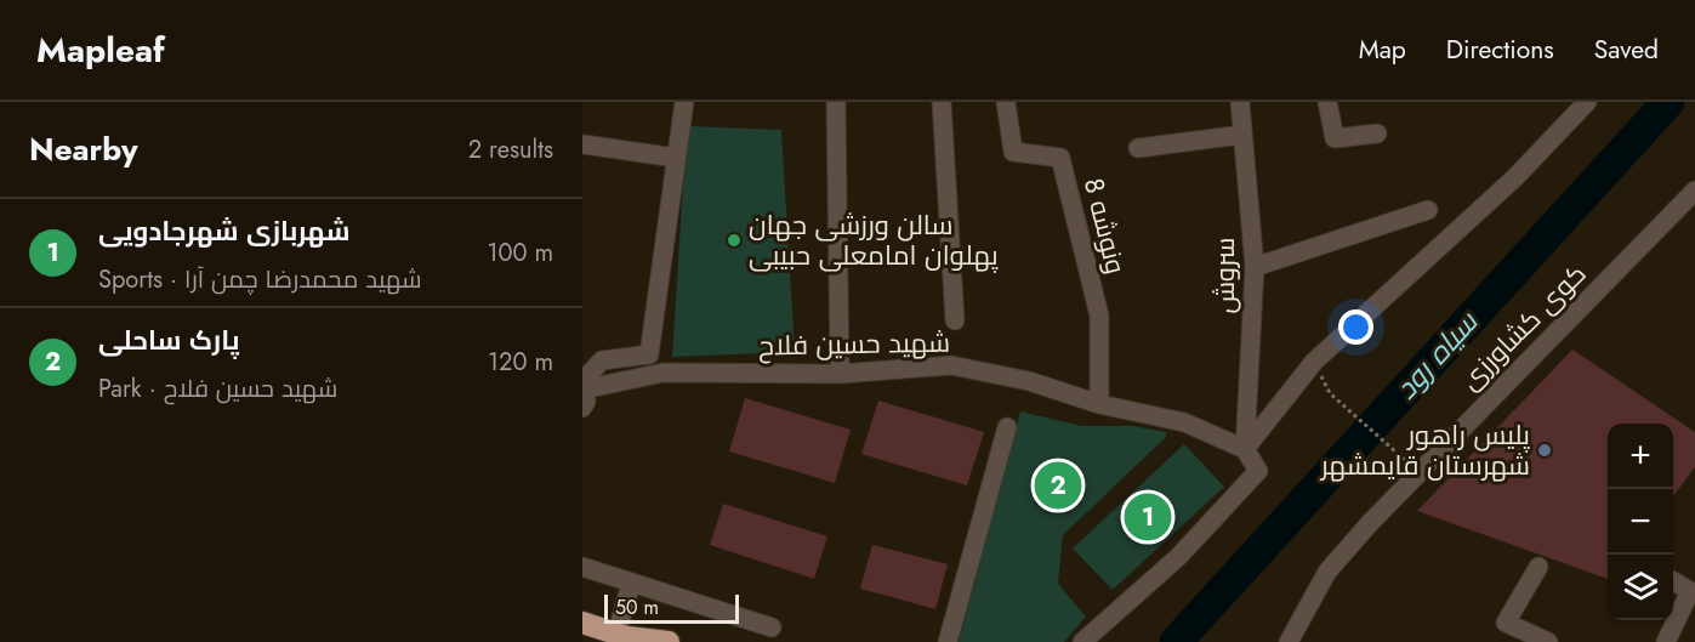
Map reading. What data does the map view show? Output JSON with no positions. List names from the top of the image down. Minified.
{"streets":{"street":["ونوشه 8","سروش","کوی کشاورزی","شهید حسین فلاح"]},"crossings":[["ونوشه 8","شهید حسین فلاح"],["سروش","شهید حسین فلاح"]],"water":["سیاه رود"],"places":["سالن ورزشی جهان پهلوان امامعلی حبیبی","پلیس راهور شهرستان قایمشهر"],"scale_bar":"50 m","page":{"header":"Mapleaf","nav":["Map","Directions","Saved"],"heading":["Nearby","2 results"],"list":[{"mark":"1","name":"شهربازی شهرجادویی","note":"Sports · شهید محمدرضا چمن آرا","value":"100 m"},{"mark":"2","name":"پارک ساحلی","note":"Park · شهید حسین فلاح","value":"120 m"}],"map_buttons":["+","−"],"pins":["2","1"],"scale":"50 m"}}
